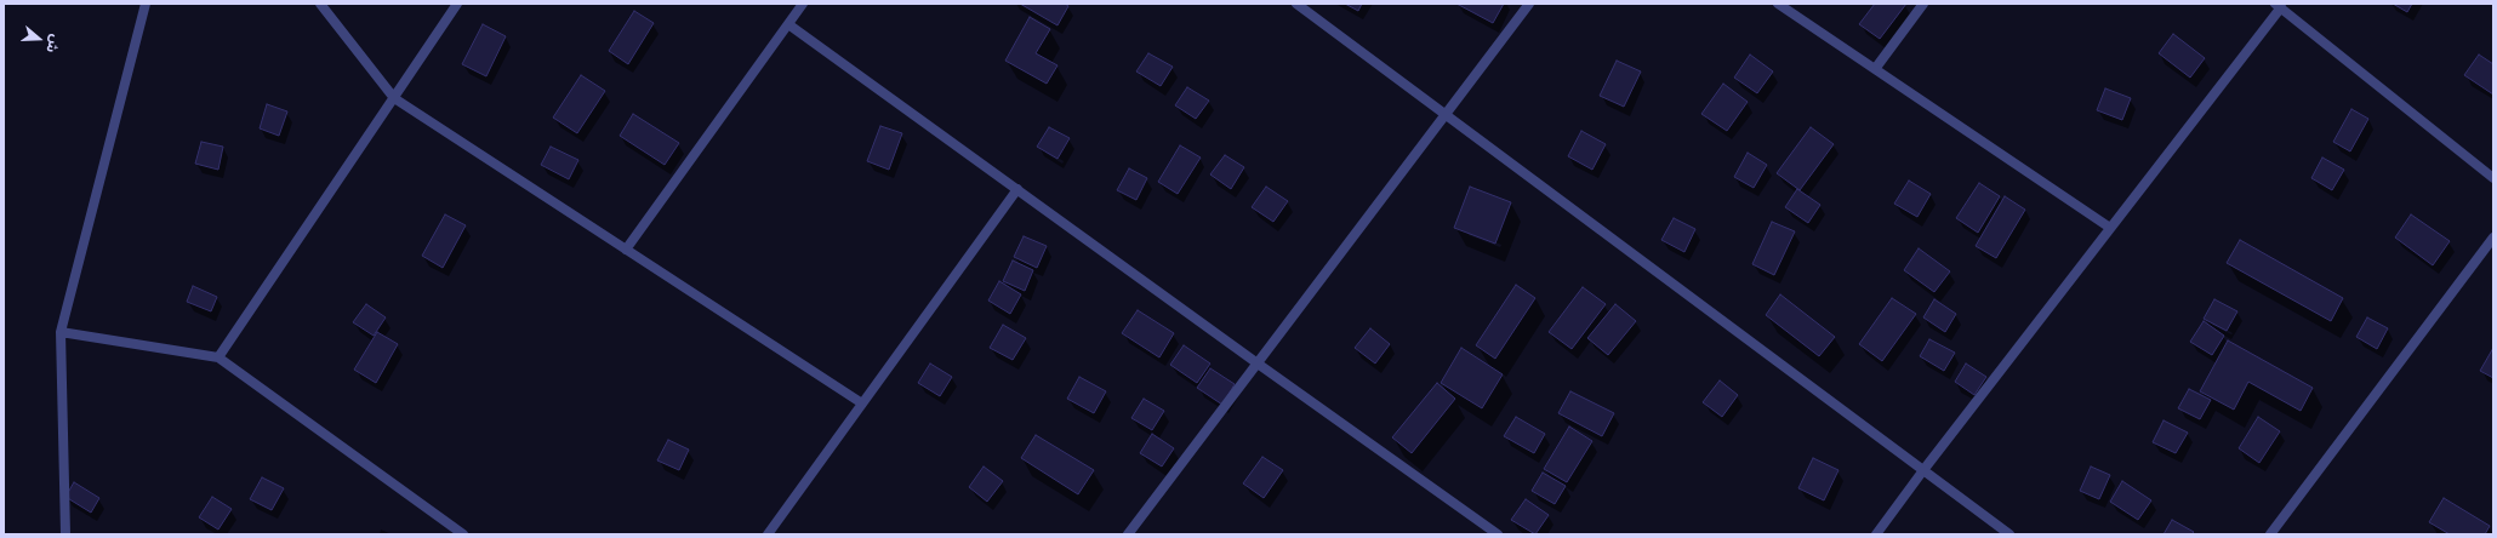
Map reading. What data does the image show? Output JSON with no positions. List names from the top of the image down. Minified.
{"north":"right"}
